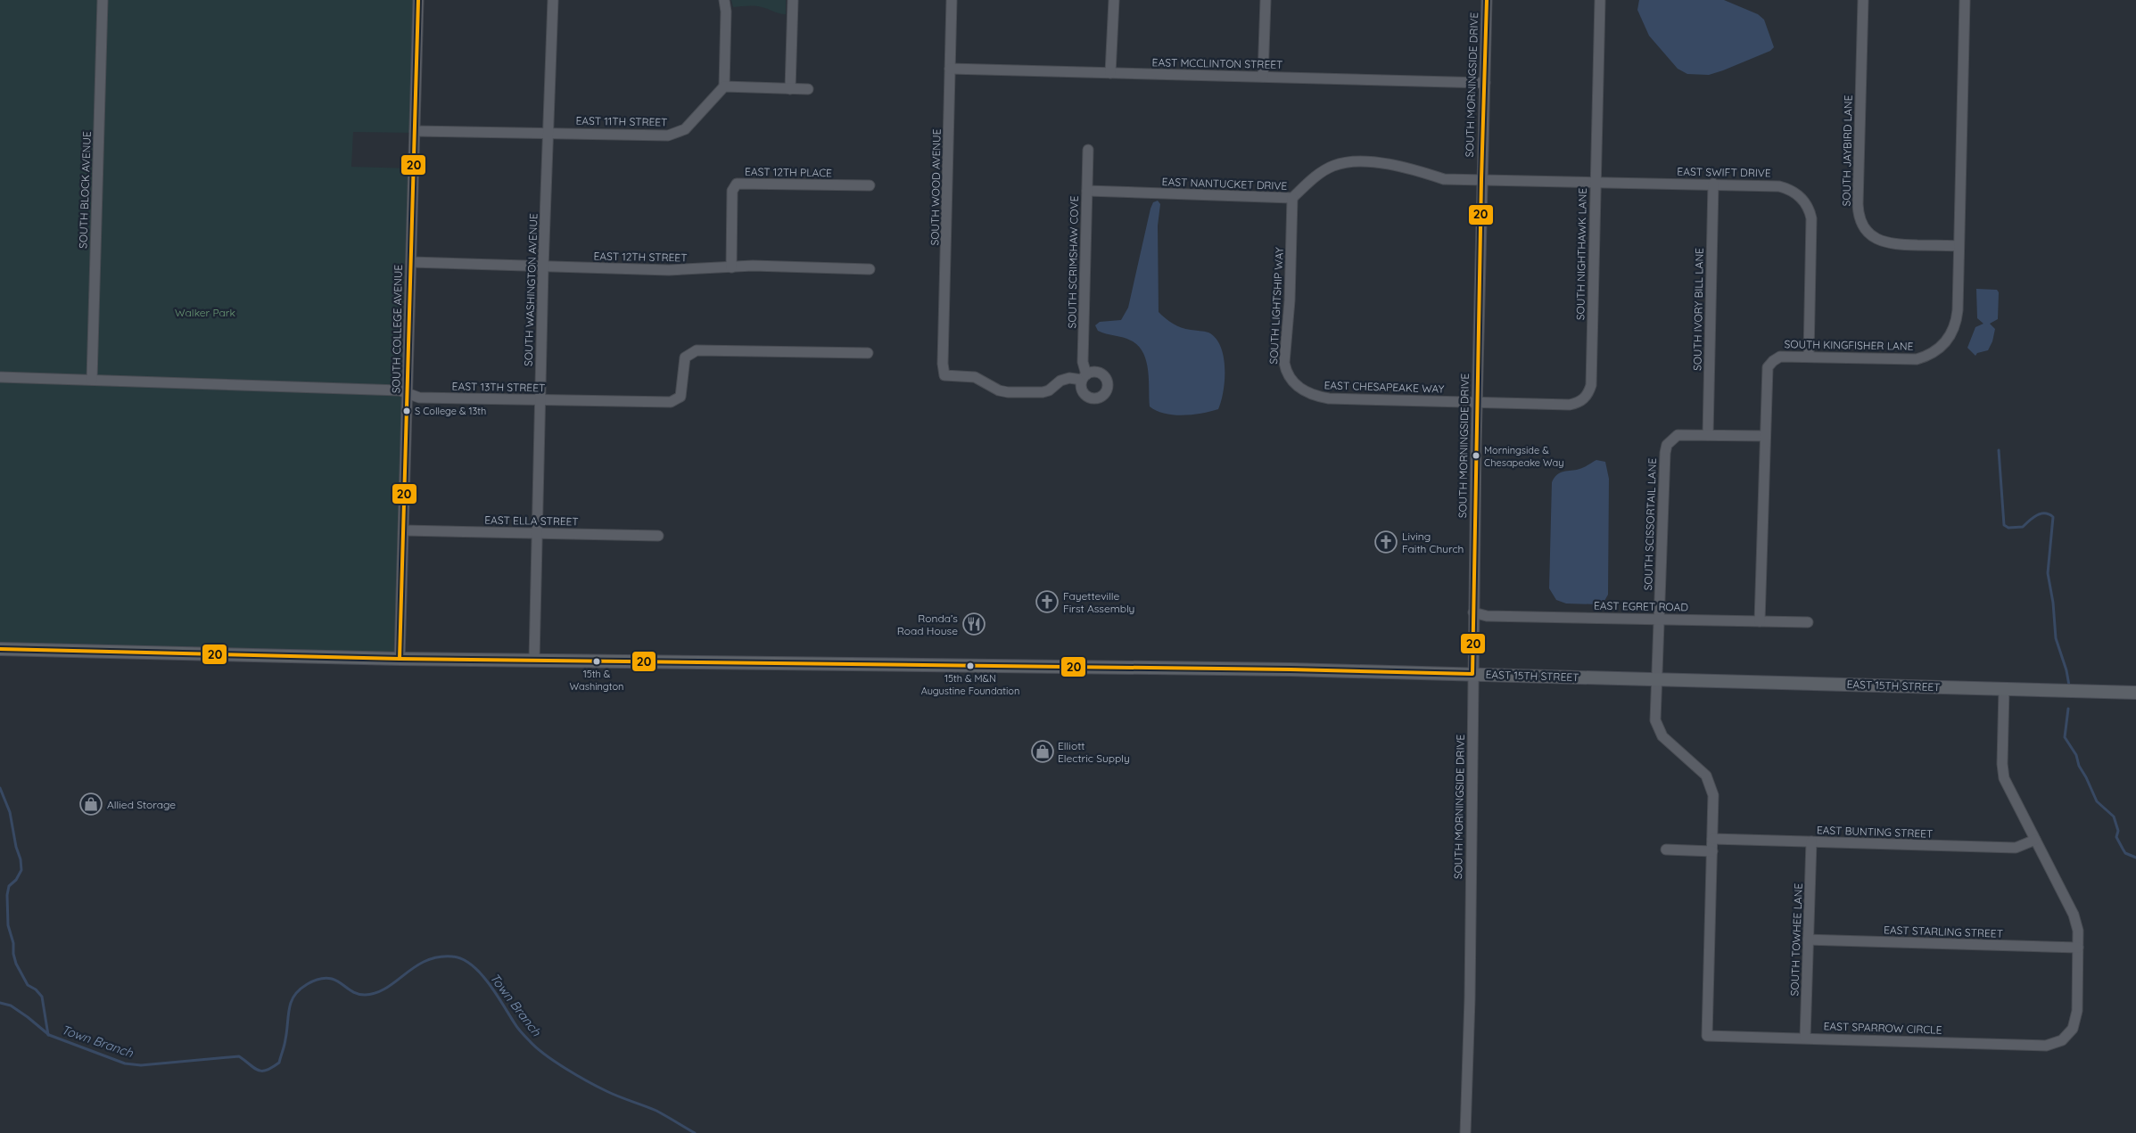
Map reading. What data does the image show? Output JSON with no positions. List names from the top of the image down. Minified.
{"streets":{"main road":["EAST 15TH STREET"],"street":["EAST MCCLINTON STREET","SOUTH MORNINGSIDE DRIVE","EAST 11TH STREET","SOUTH JAYBIRD LANE","EAST 12TH PLACE","EAST SWIFT DRIVE","EAST NANTUCKET DRIVE","SOUTH WOOD AVENUE","SOUTH BLOCK AVENUE","SOUTH NIGHTHAWK LANE","EAST 12TH STREET","SOUTH SCRIMSHAW COVE","SOUTH WASHINGTON AVENUE","SOUTH LIGHTSHIP WAY","SOUTH IVORY BILL LANE","SOUTH COLLEGE AVENUE","SOUTH KINGFISHER LANE","EAST 13TH STREET","EAST CHESAPEAKE WAY","EAST ELLA STREET","SOUTH SCISSORTAIL LANE","EAST EGRET ROAD","EAST BUNTING STREET","EAST STARLING STREET","SOUTH TOWHEE LANE","EAST SPARROW CIRCLE"]},"crossings":[["EAST MCCLINTON STREET","SOUTH MORNINGSIDE DRIVE"],["EAST MCCLINTON STREET","SOUTH WOOD AVENUE"],["SOUTH MORNINGSIDE DRIVE","EAST SWIFT DRIVE"],["SOUTH MORNINGSIDE DRIVE","EAST NANTUCKET DRIVE"],["SOUTH MORNINGSIDE DRIVE","SOUTH NIGHTHAWK LANE"],["SOUTH MORNINGSIDE DRIVE","EAST CHESAPEAKE WAY"],["SOUTH MORNINGSIDE DRIVE","EAST EGRET ROAD"],["SOUTH MORNINGSIDE DRIVE","EAST 15TH STREET"],["EAST 11TH STREET","SOUTH WASHINGTON AVENUE"],["EAST 11TH STREET","SOUTH COLLEGE AVENUE"],["SOUTH JAYBIRD LANE","SOUTH KINGFISHER LANE"],["EAST 12TH PLACE","EAST 12TH STREET"],["EAST SWIFT DRIVE","EAST NANTUCKET DRIVE"],["EAST SWIFT DRIVE","SOUTH NIGHTHAWK LANE"],["EAST SWIFT DRIVE","SOUTH IVORY BILL LANE"],["EAST SWIFT DRIVE","SOUTH KINGFISHER LANE"],["EAST NANTUCKET DRIVE","SOUTH SCRIMSHAW COVE"],["EAST NANTUCKET DRIVE","SOUTH LIGHTSHIP WAY"],["SOUTH WOOD AVENUE","SOUTH SCRIMSHAW COVE"],["SOUTH BLOCK AVENUE","EAST 13TH STREET"],["SOUTH NIGHTHAWK LANE","EAST CHESAPEAKE WAY"],["EAST 12TH STREET","SOUTH WASHINGTON AVENUE"],["EAST 12TH STREET","SOUTH COLLEGE AVENUE"],["SOUTH WASHINGTON AVENUE","EAST 13TH STREET"],["SOUTH WASHINGTON AVENUE","EAST ELLA STREET"],["SOUTH WASHINGTON AVENUE","EAST 15TH STREET"],["SOUTH LIGHTSHIP WAY","EAST CHESAPEAKE WAY"],["SOUTH IVORY BILL LANE","SOUTH SCISSORTAIL LANE"],["SOUTH COLLEGE AVENUE","EAST 13TH STREET"],["SOUTH COLLEGE AVENUE","EAST ELLA STREET"],["SOUTH COLLEGE AVENUE","EAST 15TH STREET"],["SOUTH KINGFISHER LANE","SOUTH SCISSORTAIL LANE"],["SOUTH KINGFISHER LANE","EAST EGRET ROAD"],["SOUTH SCISSORTAIL LANE","EAST EGRET ROAD"],["SOUTH SCISSORTAIL LANE","EAST 15TH STREET"],["SOUTH SCISSORTAIL LANE","EAST SPARROW CIRCLE"],["EAST 15TH STREET","EAST SPARROW CIRCLE"],["EAST BUNTING STREET","SOUTH TOWHEE LANE"],["EAST BUNTING STREET","EAST SPARROW CIRCLE"],["EAST STARLING STREET","SOUTH TOWHEE LANE"],["EAST STARLING STREET","EAST SPARROW CIRCLE"],["SOUTH TOWHEE LANE","EAST SPARROW CIRCLE"]],"water":["Town Branch"],"parks":["Walker Park"],"places":{"other":["S College & 13th","Morningside & Chesapeake Way","15th & Washington","15th & M&N Augustine Foundation"],"church":["Living Faith Church","Fayetteville First Assembly"],"restaurant":["Ronda’s Road House"],"shop":["Elliott Electric Supply","Allied Storage"]},"lines":["transit line 20"]}
